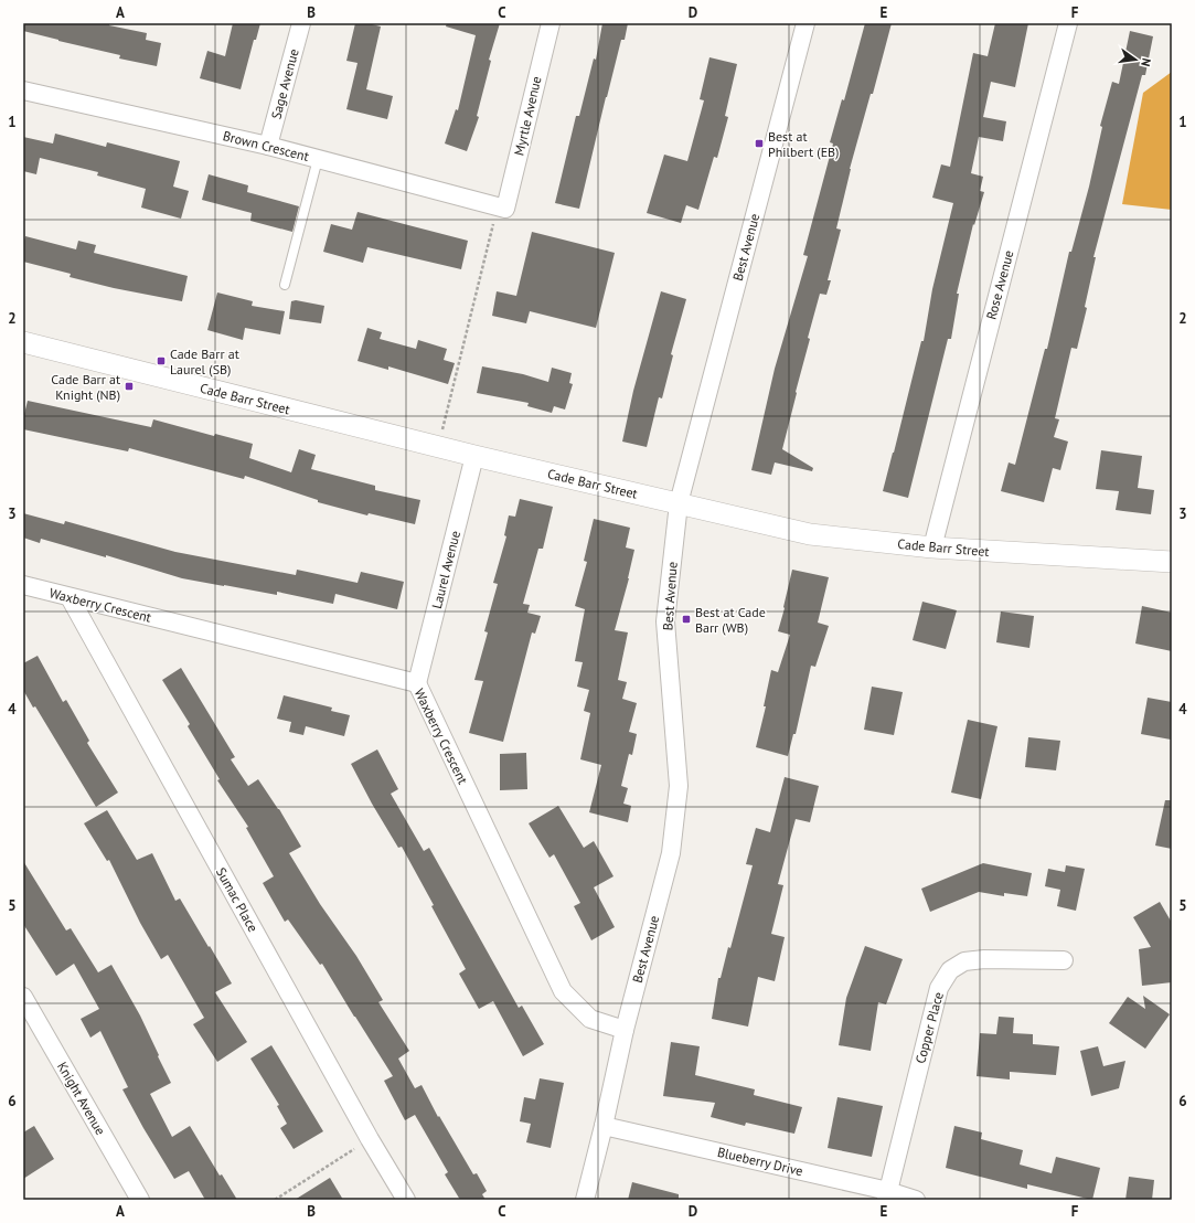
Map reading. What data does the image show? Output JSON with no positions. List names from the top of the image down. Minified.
{"streets":{"street":["Sage Avenue","Myrtle Avenue","Brown Crescent","Best Avenue","Rose Avenue","Cade Barr Street","Laurel Avenue","Waxberry Crescent","Sumac Place","Copper Place","Knight Avenue","Blueberry Drive"]},"crossings":[["Sage Avenue","Brown Crescent"],["Myrtle Avenue","Brown Crescent"],["Best Avenue","Cade Barr Street"],["Best Avenue","Waxberry Crescent"],["Best Avenue","Blueberry Drive"],["Rose Avenue","Cade Barr Street"],["Cade Barr Street","Laurel Avenue"],["Laurel Avenue","Waxberry Crescent"],["Waxberry Crescent","Sumac Place"],["Copper Place","Blueberry Drive"]],"places":{"transit":["Best at Philbert (EB)","Cade Barr at Laurel (SB)","Cade Barr at Knight (NB)","Best at Cade Barr (WB)"]},"north":"right","grid":{"columns":["A","B","C","D","E","F"],"rows":["1","2","3","4","5","6"]}}
